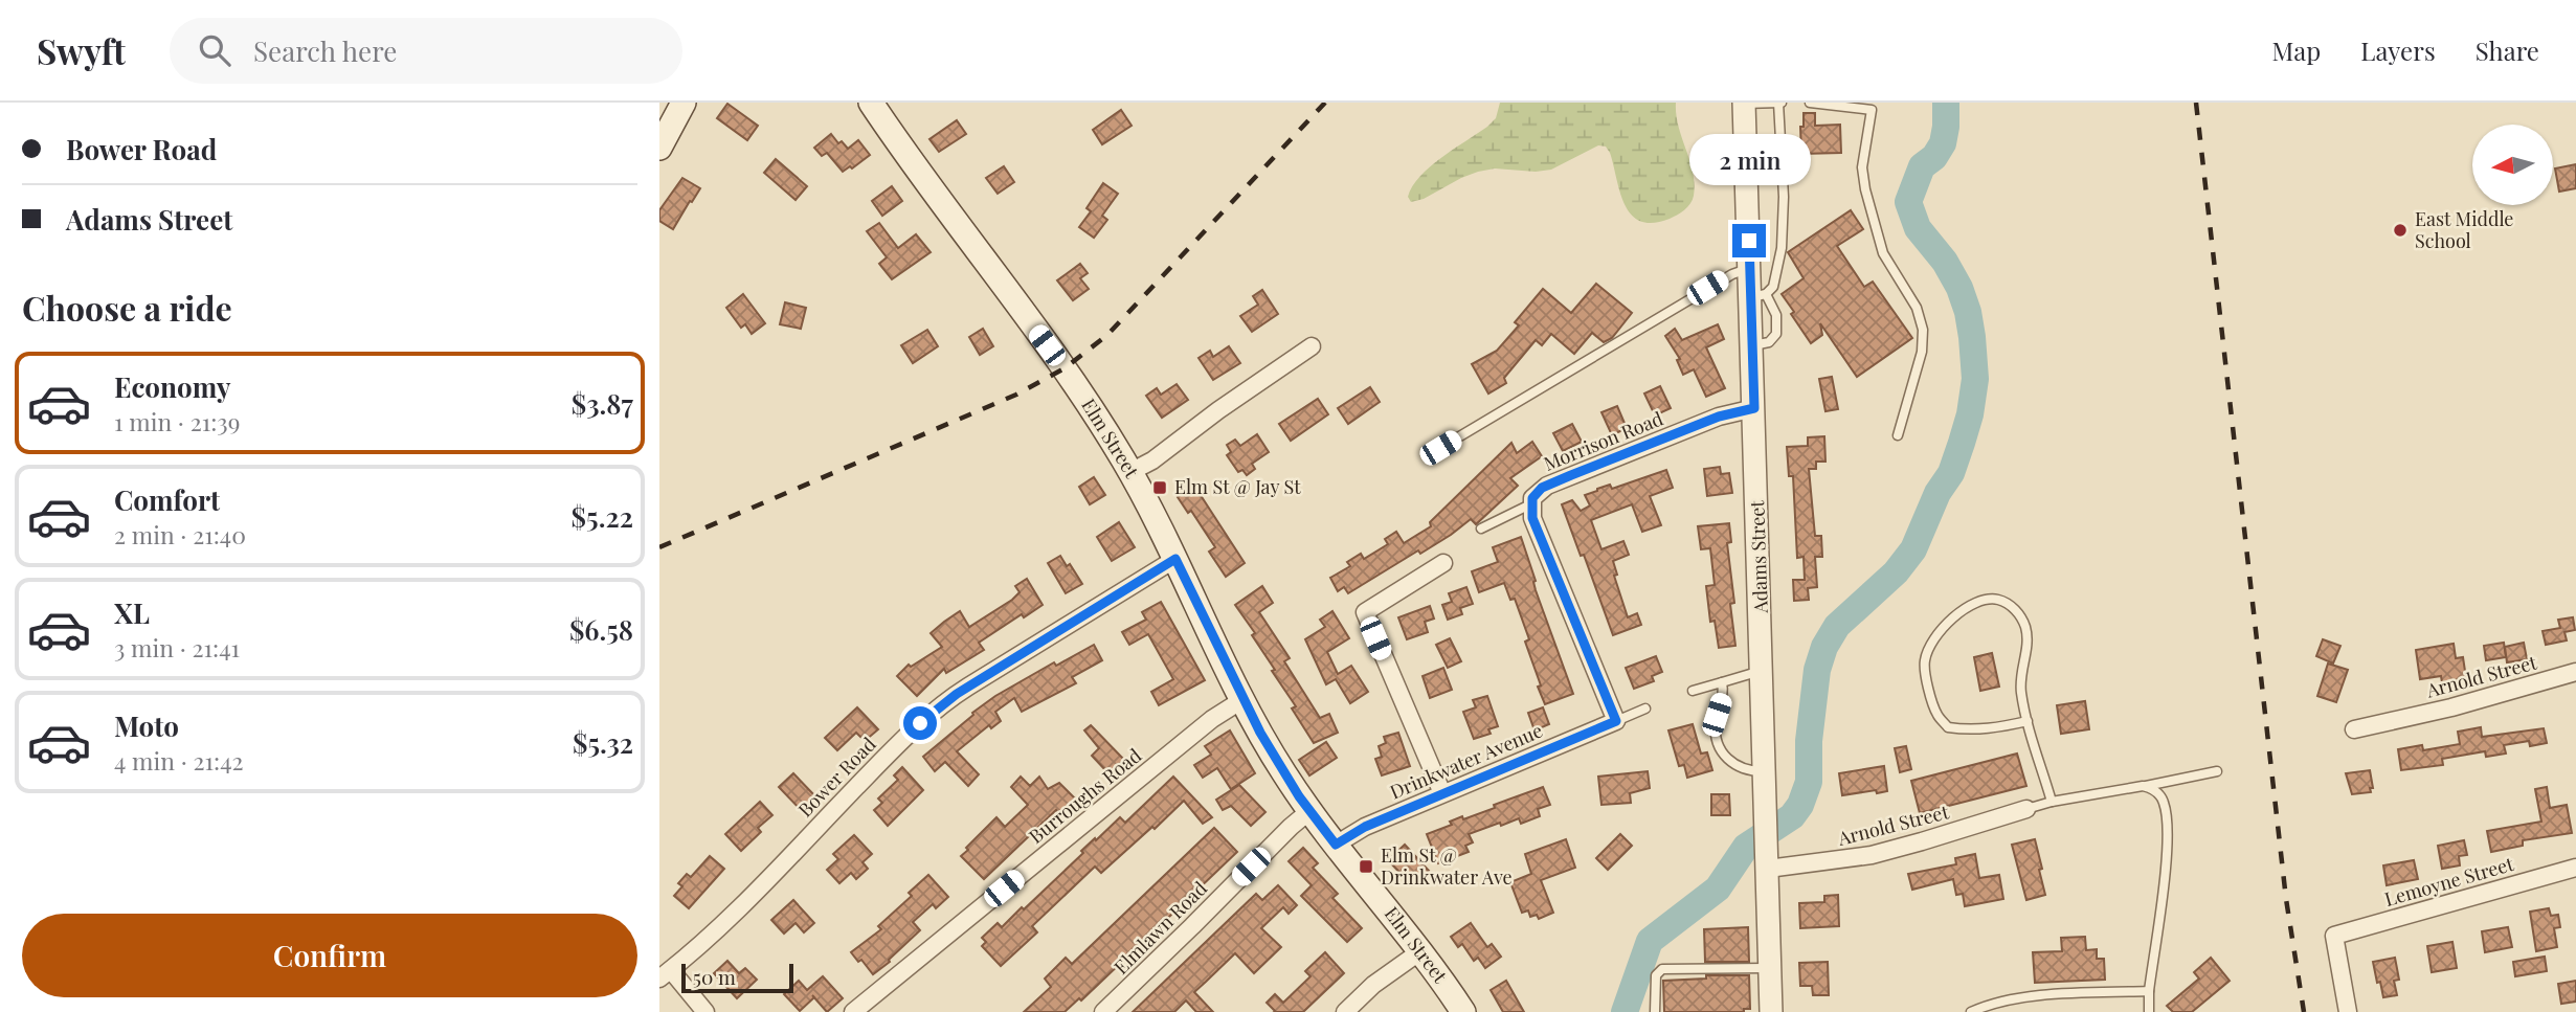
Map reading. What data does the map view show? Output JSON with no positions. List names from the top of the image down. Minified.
{"streets":{"main road":["Elm Street"],"street":["Morrison Road","Adams Street","Arnold Street","Drinkwater Avenue","Bower Road","Burroughs Road","Lemoyne Street","Elmlawn Road"]},"crossings":[["Elm Street","Drinkwater Avenue"],["Elm Street","Bower Road"],["Elm Street","Burroughs Road"],["Elm Street","Elmlawn Road"],["Morrison Road","Adams Street"],["Adams Street","Arnold Street"]],"places":{"other":["East Middle School"],"transit":["Elm St @ Jay St","Elm St @ Drinkwater Ave"]},"scale_bar":"50 m","north":"left","page":{"header":"Swyft","search":"Search here","nav":["Map","Layers","Share"],"banner":["Bower Road","Adams Street"],"bubble":"2 min","heading":"Choose a ride","list":[{"name":"Economy","note":"1 min · 21:39","value":"$3.87"},{"name":"Comfort","note":"2 min · 21:40","value":"$5.22"},{"name":"XL","note":"3 min · 21:41","value":"$6.58"},{"name":"Moto","note":"4 min · 21:42","value":"$5.32"}],"buttons":"Confirm","scale":"50 m"}}
